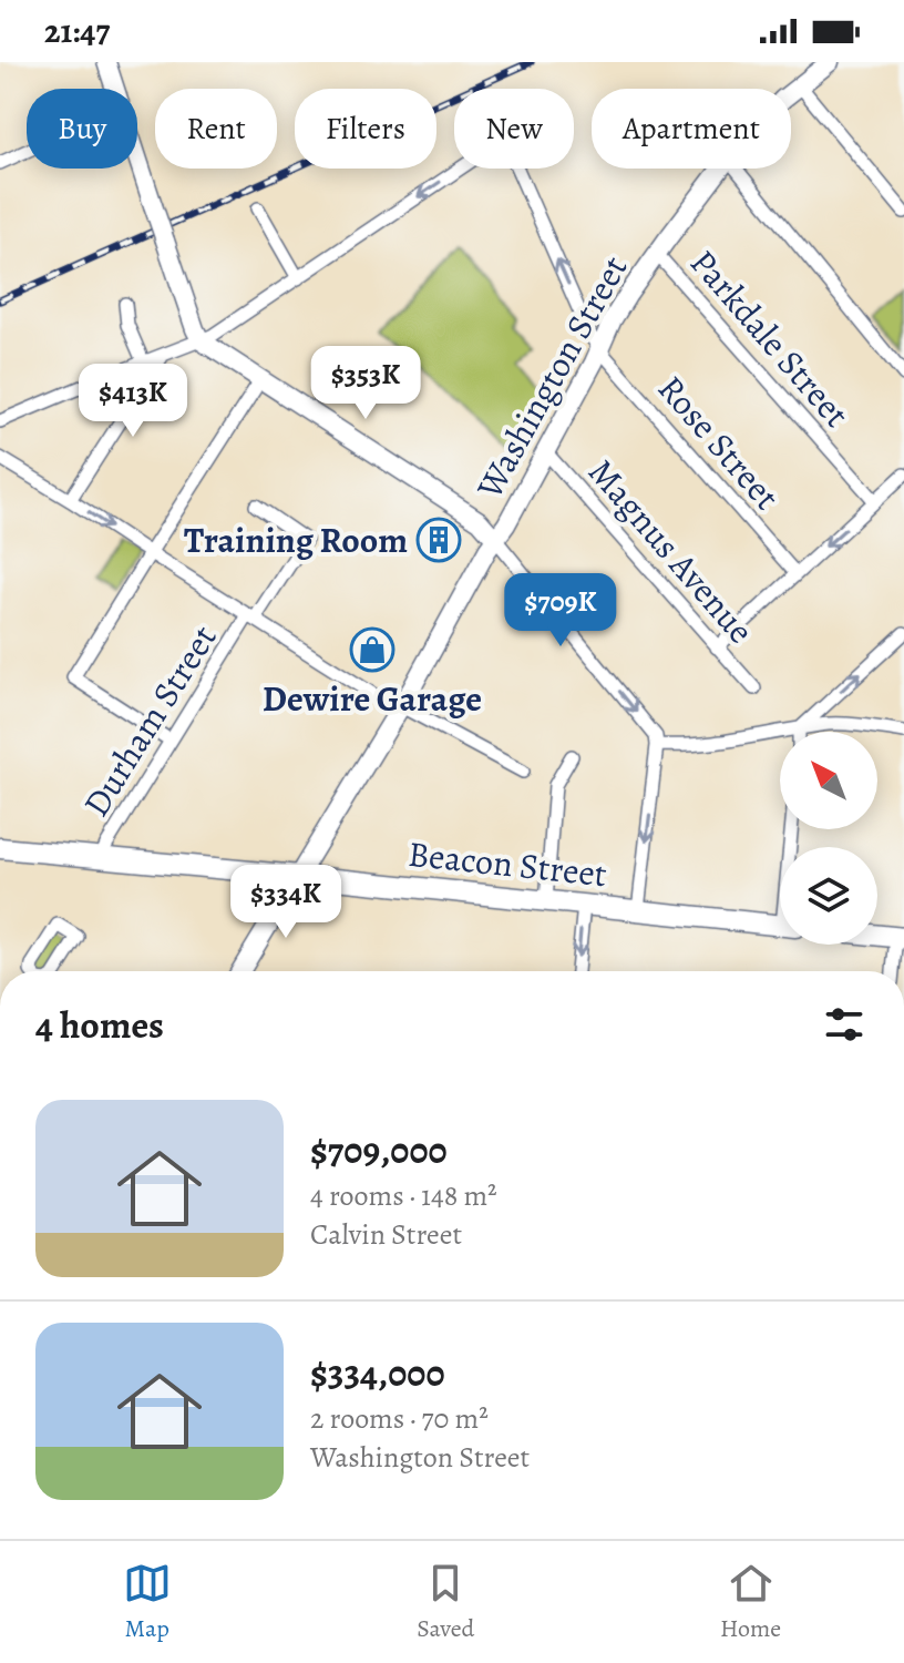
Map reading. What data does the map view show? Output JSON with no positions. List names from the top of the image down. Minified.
{"streets":{"main road":["Washington Street","Beacon Street"],"street":["Parkdale Street","Rose Street","Magnus Avenue","Durham Street"]},"crossings":[["Parkdale Street","Washington Street"],["Washington Street","Rose Street"],["Washington Street","Magnus Avenue"],["Washington Street","Beacon Street"],["Durham Street","Beacon Street"]],"places":{"building":["Training Room"],"shop":["Dewire Garage"]},"north":"top left","page":{"status":"21:47","chip":["Buy","Rent","Filters","New","Apartment"],"price":["$353K","$413K","$709K","$334K"],"heading":"4 homes","list":[{"name":"$709,000","note":"4 rooms · 148 m² · Calvin Street"},{"name":"$334,000","note":"2 rooms · 70 m² · Washington Street"}],"tabs":["Map","Saved","Home"]}}
